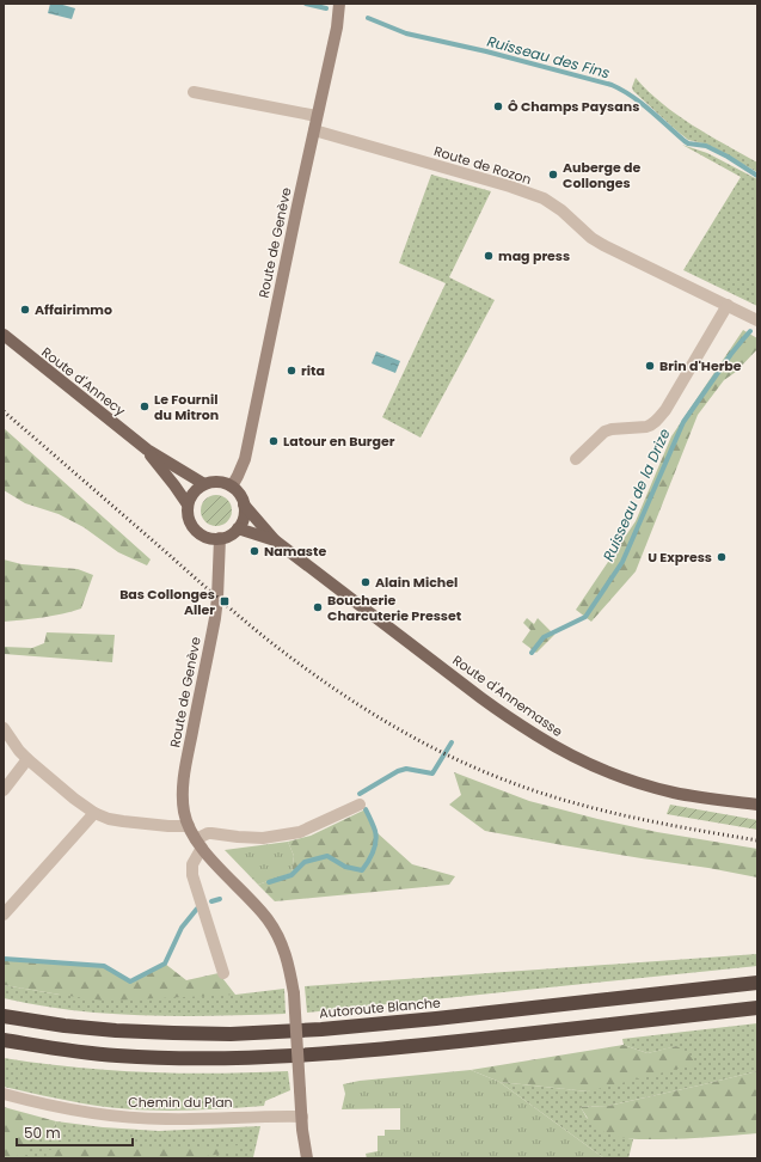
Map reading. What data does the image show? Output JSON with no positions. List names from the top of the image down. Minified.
{"streets":{"highway":["Autoroute Blanche"],"main road":["Route d'Annecy","Route d'Annemasse"],"street":["Route de Rozon","Route de Genève","Chemin du Plan"]},"crossings":[["Route de Rozon","Route de Genève"],["Route de Genève","Route d'Annecy"],["Route de Genève","Route d'Annemasse"],["Route de Genève","Chemin du Plan"],["Route d'Annecy","Route d'Annemasse"]],"water":["Ruisseau des Fins","Ruisseau de la Drize"],"places":{"other":["Ô Champs Paysans","Auberge de Collonges","mag press","Affairimmo","Brin d'Herbe","rita","Le Fournil du Mitron","Latour en Burger","Namaste","U Express","Alain Michel","Boucherie Charcuterie Presset"],"transit":["Bas Collonges Aller"]},"scale_bar":"50 m"}
